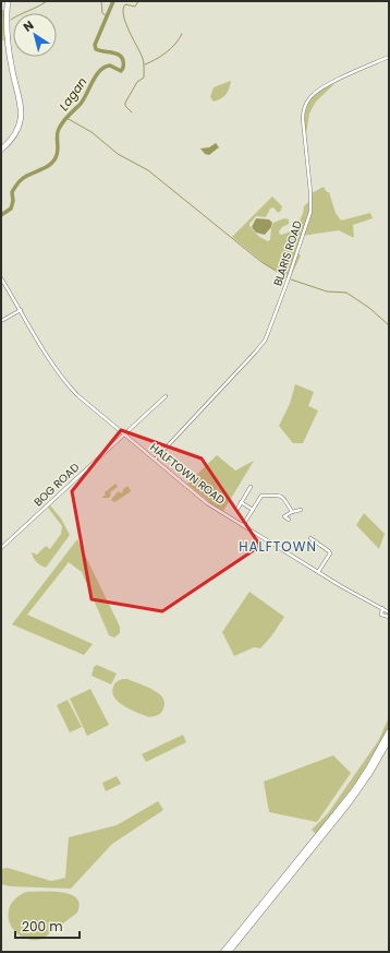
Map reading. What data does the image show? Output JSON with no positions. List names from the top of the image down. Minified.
{"streets":{"street":["BLARIS ROAD","HALFTOWN ROAD","BOG ROAD"]},"crossings":[["BLARIS ROAD","HALFTOWN ROAD"],["HALFTOWN ROAD","BOG ROAD"]],"districts":["HALFTOWN"],"water":["Lagan"],"scale_bar":"200 m","north":"top left"}
